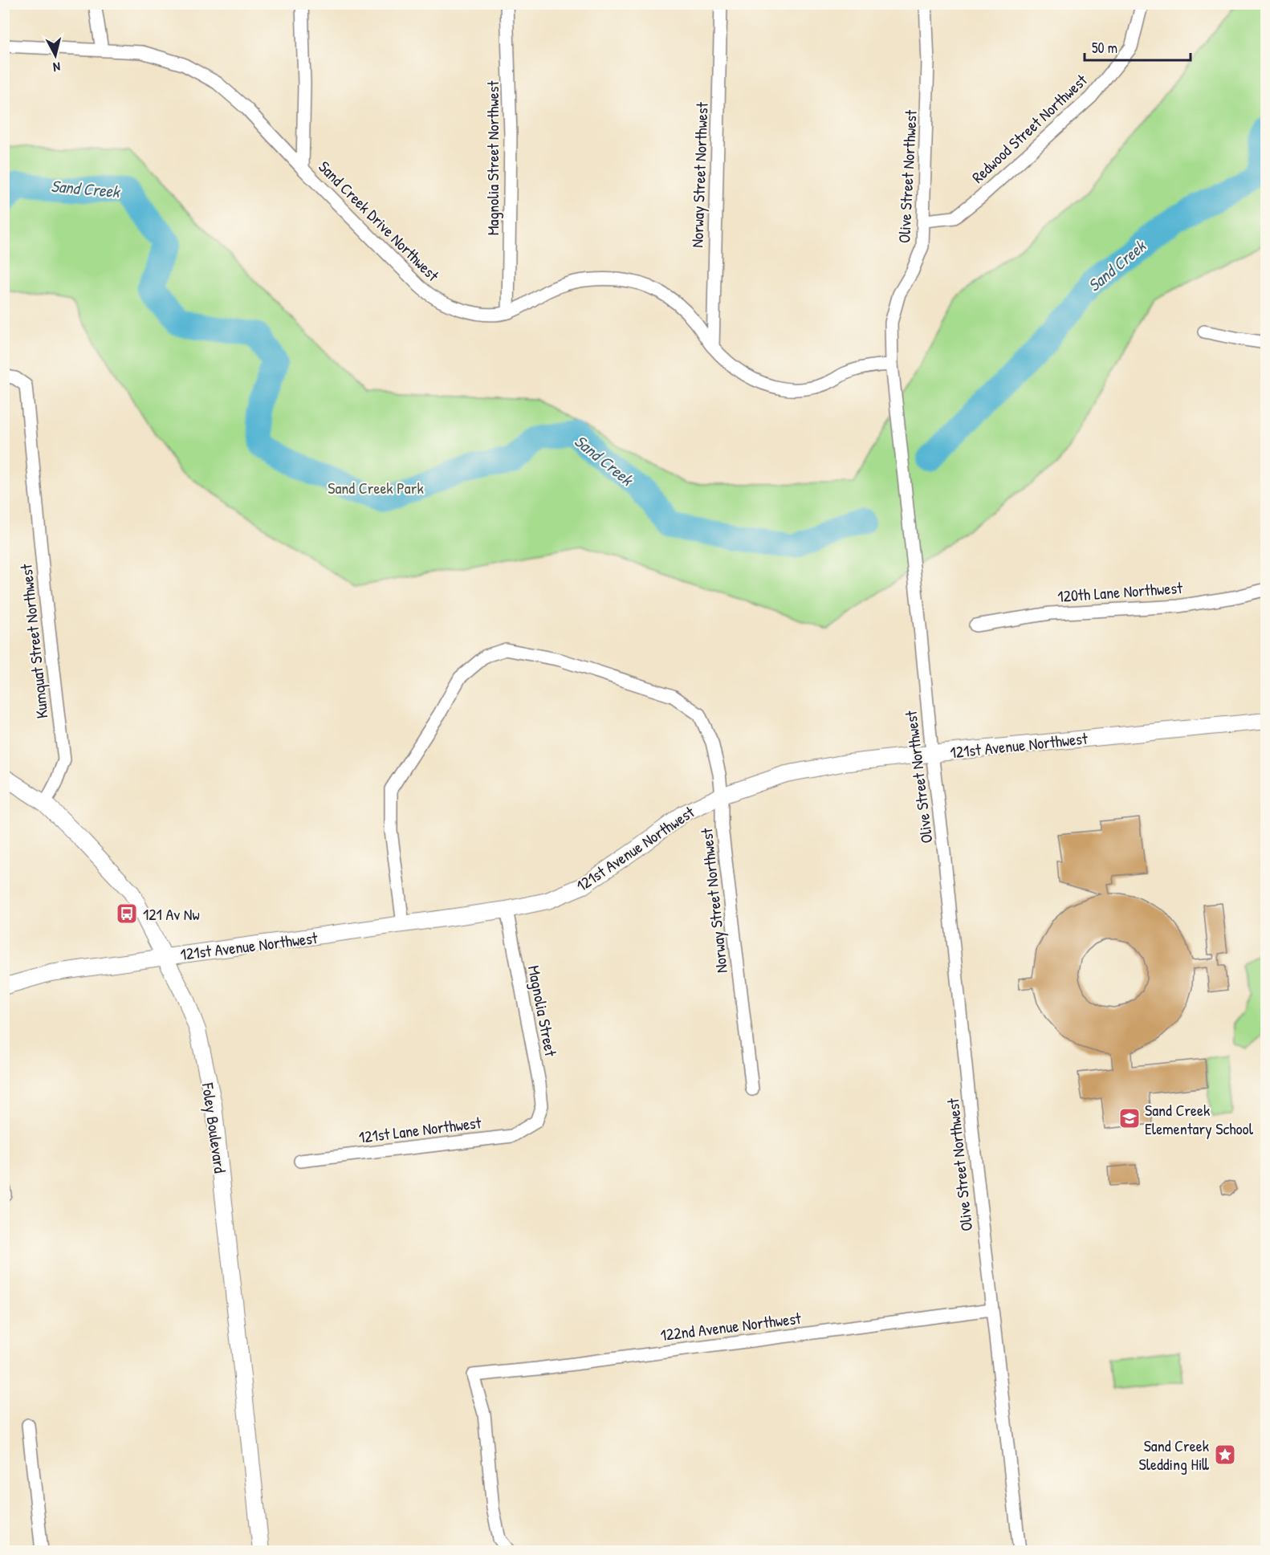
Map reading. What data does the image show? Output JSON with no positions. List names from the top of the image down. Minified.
{"streets":{"street":["Redwood Street Northwest","Magnolia Street Northwest","Norway Street Northwest","Olive Street Northwest","Sand Creek Drive Northwest","120th Lane Northwest","Kumquat Street Northwest","121st Avenue Northwest","Magnolia Street","Foley Boulevard","121st Lane Northwest","122nd Avenue Northwest"]},"crossings":[["Redwood Street Northwest","Olive Street Northwest"],["Magnolia Street Northwest","Sand Creek Drive Northwest"],["Norway Street Northwest","Sand Creek Drive Northwest"],["Norway Street Northwest","121st Avenue Northwest"],["Olive Street Northwest","Sand Creek Drive Northwest"],["Olive Street Northwest","121st Avenue Northwest"],["Olive Street Northwest","122nd Avenue Northwest"],["Kumquat Street Northwest","Foley Boulevard"],["121st Avenue Northwest","Magnolia Street"],["121st Avenue Northwest","Foley Boulevard"],["Magnolia Street","121st Lane Northwest"]],"water":["Sand Creek"],"parks":["Sand Creek Park"],"places":{"bus stop":["121 Av Nw"],"school or university":["Sand Creek Elementary School"],"place":["Sand Creek Sledding Hill"]},"scale_bar":"50 m","north":"bottom"}
